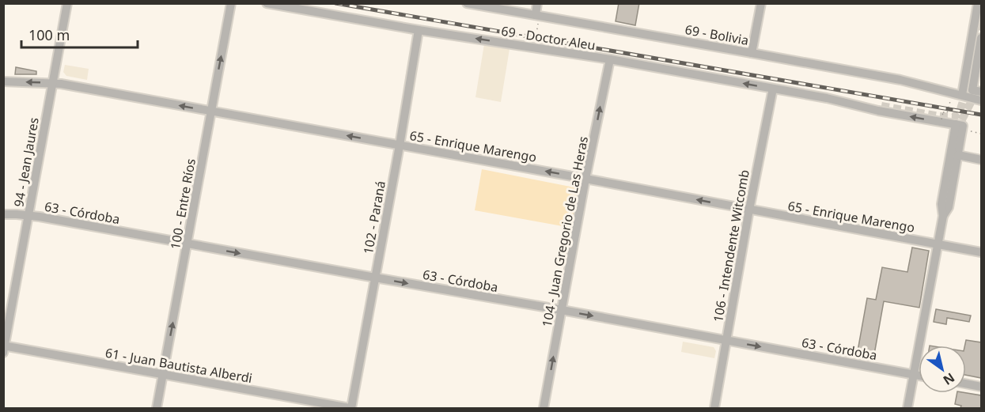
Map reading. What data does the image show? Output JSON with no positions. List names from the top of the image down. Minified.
{"streets":{"street":["69 - Bolivia","69 - Doctor Aleu","65 - Enrique Marengo","94 - Jean Jaures","100 - Entre Ríos","63 - Córdoba","102 - Paraná","104 - Juan Gregorio de Las Heras","106 - Intendente Witcomb","61 - Juan Bautista Alberdi"]},"crossings":[["69 - Doctor Aleu","102 - Paraná"],["69 - Doctor Aleu","104 - Juan Gregorio de Las Heras"],["69 - Doctor Aleu","106 - Intendente Witcomb"],["65 - Enrique Marengo","94 - Jean Jaures"],["65 - Enrique Marengo","100 - Entre Ríos"],["65 - Enrique Marengo","102 - Paraná"],["65 - Enrique Marengo","104 - Juan Gregorio de Las Heras"],["65 - Enrique Marengo","106 - Intendente Witcomb"],["94 - Jean Jaures","63 - Córdoba"],["94 - Jean Jaures","61 - Juan Bautista Alberdi"],["100 - Entre Ríos","63 - Córdoba"],["100 - Entre Ríos","61 - Juan Bautista Alberdi"],["63 - Córdoba","102 - Paraná"],["63 - Córdoba","104 - Juan Gregorio de Las Heras"],["63 - Córdoba","106 - Intendente Witcomb"],["102 - Paraná","61 - Juan Bautista Alberdi"]],"one_way":["69 - Doctor Aleu","65 - Enrique Marengo","100 - Entre Ríos","63 - Córdoba","104 - Juan Gregorio de Las Heras"],"scale_bar":"100 m","north":"bottom right"}
